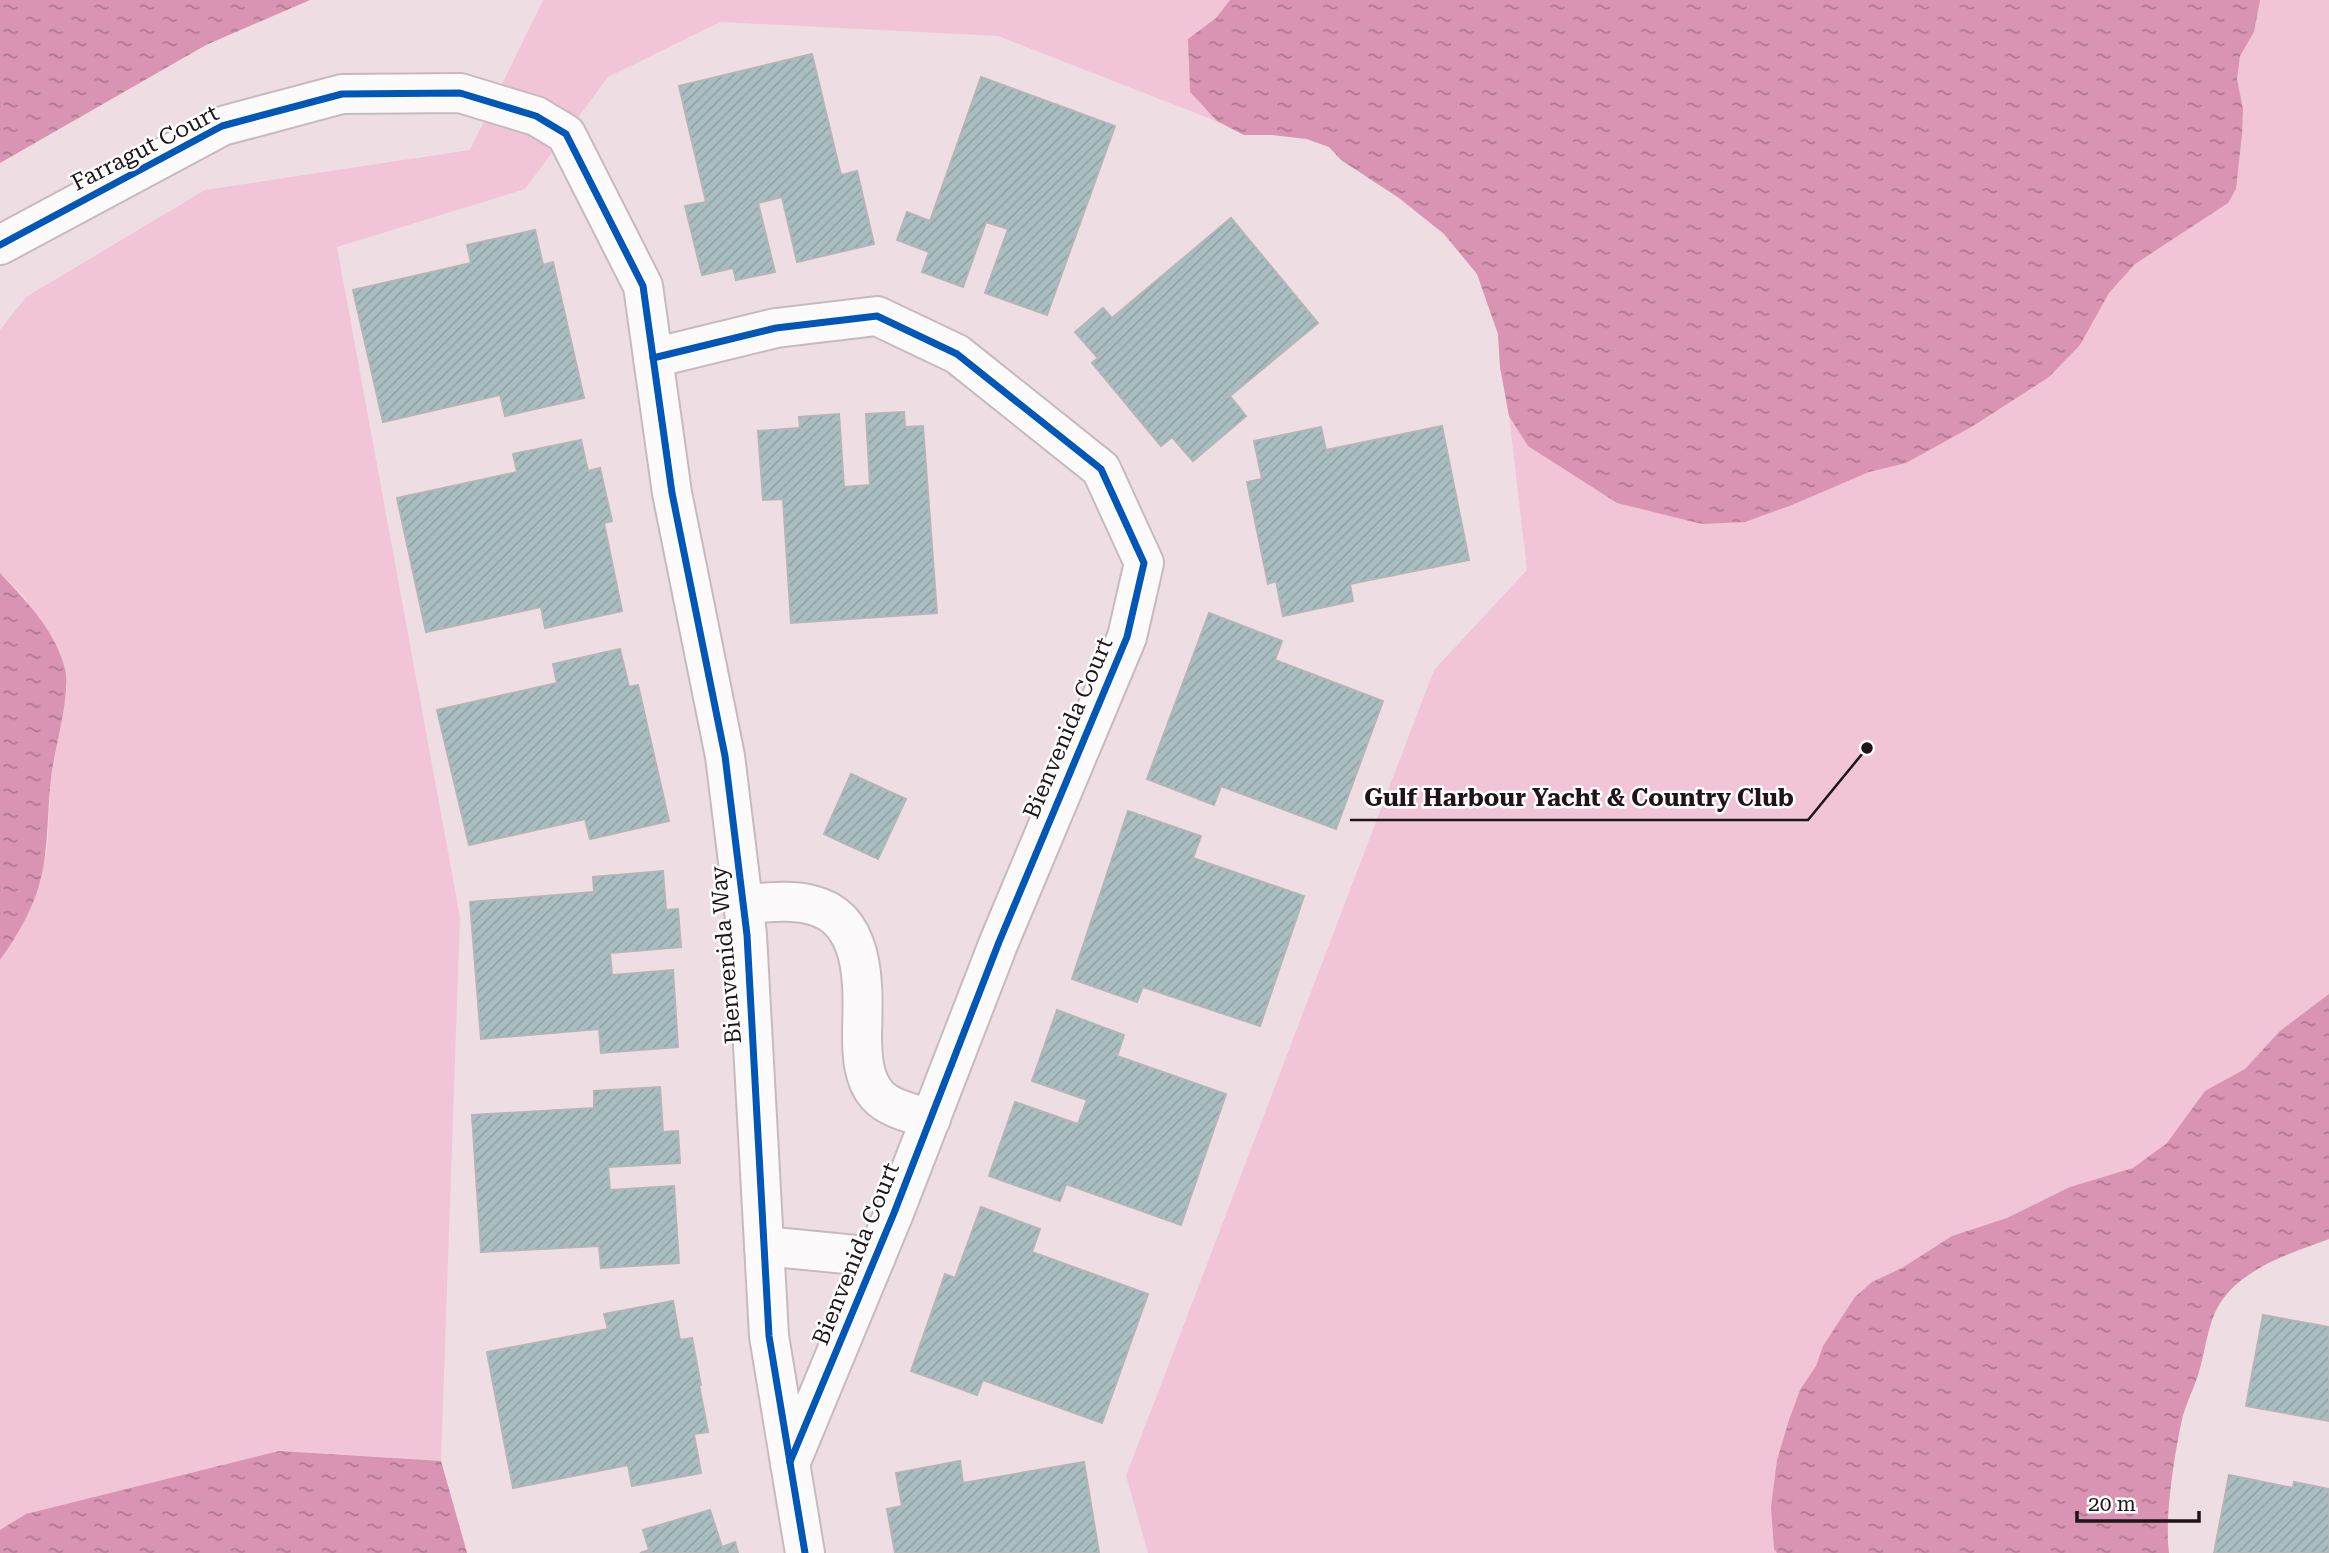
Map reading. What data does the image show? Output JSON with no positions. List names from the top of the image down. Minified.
{"streets":{"street":["Farragut Court","Bienvenida Court","Bienvenida Way"]},"crossings":[["Farragut Court","Bienvenida Court"],["Farragut Court","Bienvenida Way"],["Bienvenida Court","Bienvenida Way"]],"places":["Gulf Harbour Yacht & Country Club"],"scale_bar":"20 m"}
